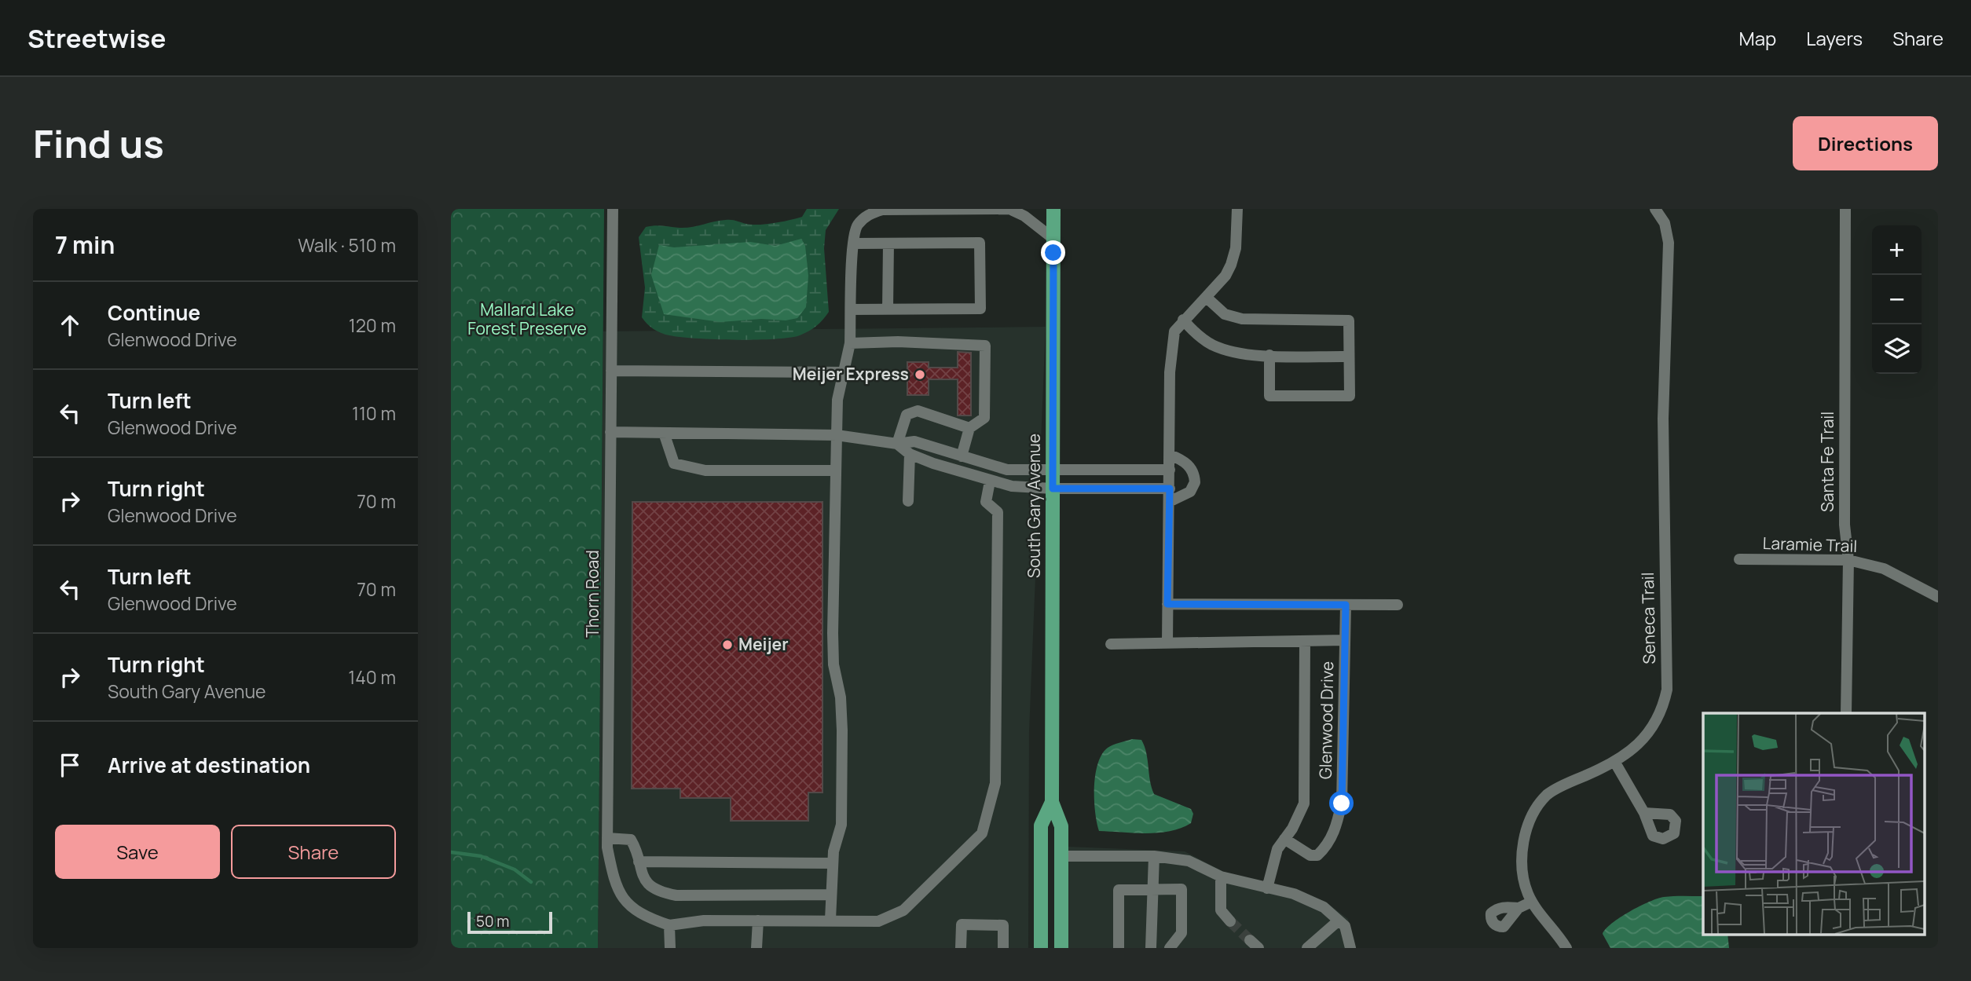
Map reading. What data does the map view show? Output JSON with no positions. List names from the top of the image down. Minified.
{"streets":{"main road":["South Gary Avenue"],"street":["Santa Fe Trail","Laramie Trail","Thorn Road","Seneca Trail","Glenwood Drive"]},"crossings":[["Santa Fe Trail","Laramie Trail"]],"parks":["Mallard Lake Forest Preserve"],"places":["Meijer Express","Meijer"],"scale_bar":"50 m","page":{"header":"Streetwise","nav":["Map","Layers","Share"],"buttons":["Directions",["Save","Share"]],"title":"Find us","heading":["7 min","Walk · 510 m"],"map_buttons":["+","−"],"list":[["Continue","Glenwood Drive","120 m"],["Turn left","Glenwood Drive","110 m"],["Turn right","Glenwood Drive","70 m"],["Turn left","Glenwood Drive","70 m"],["Turn right","South Gary Avenue","140 m"],"Arrive at destination"],"scale":"50 m"}}
